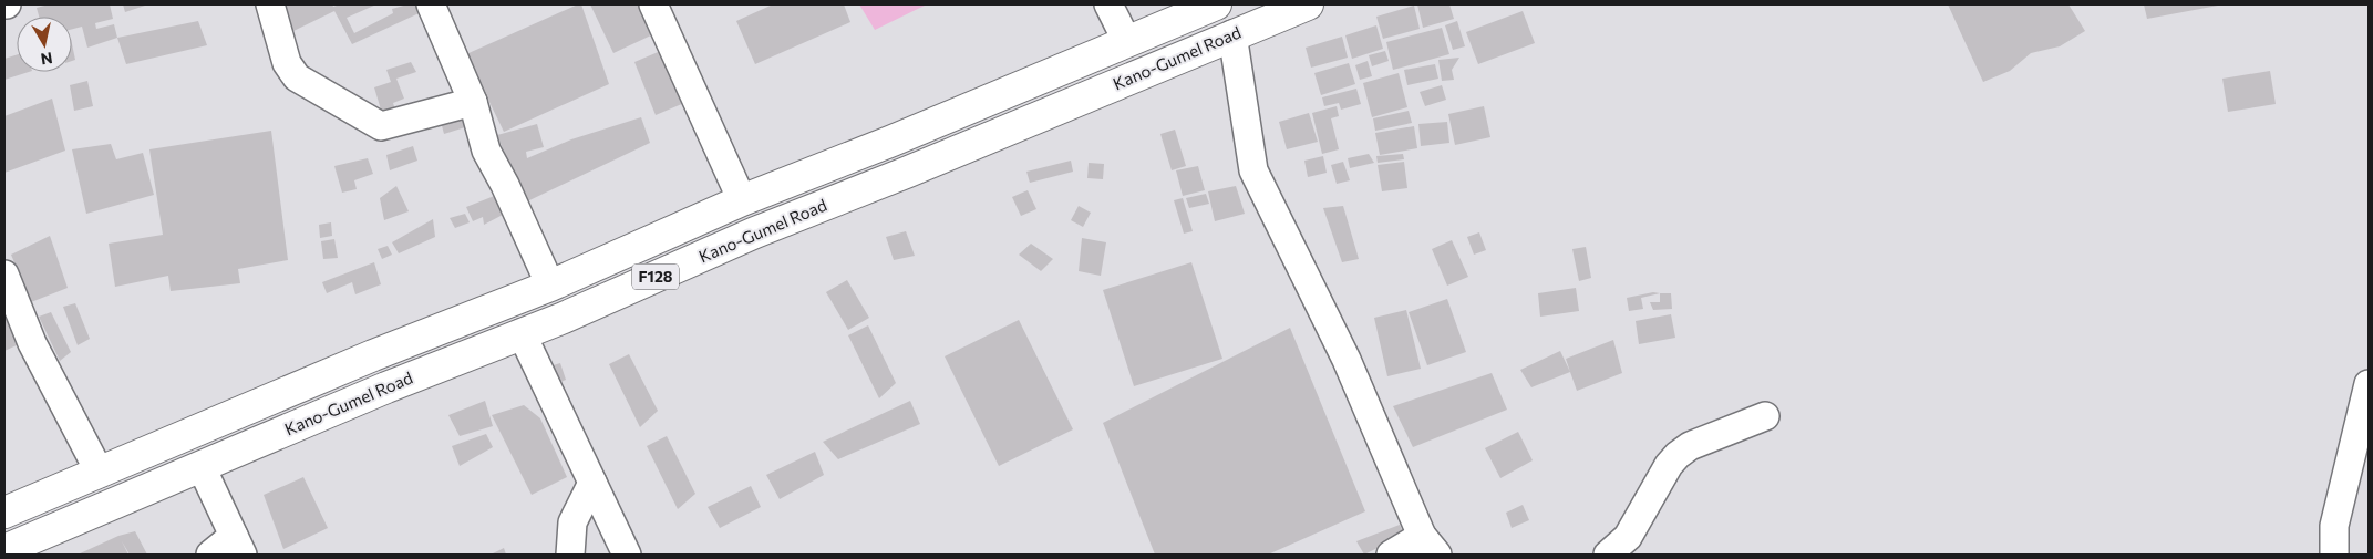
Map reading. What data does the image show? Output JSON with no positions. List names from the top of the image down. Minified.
{"streets":{"main road":["Kano-Gumel Road","F128"]},"north":"bottom"}
